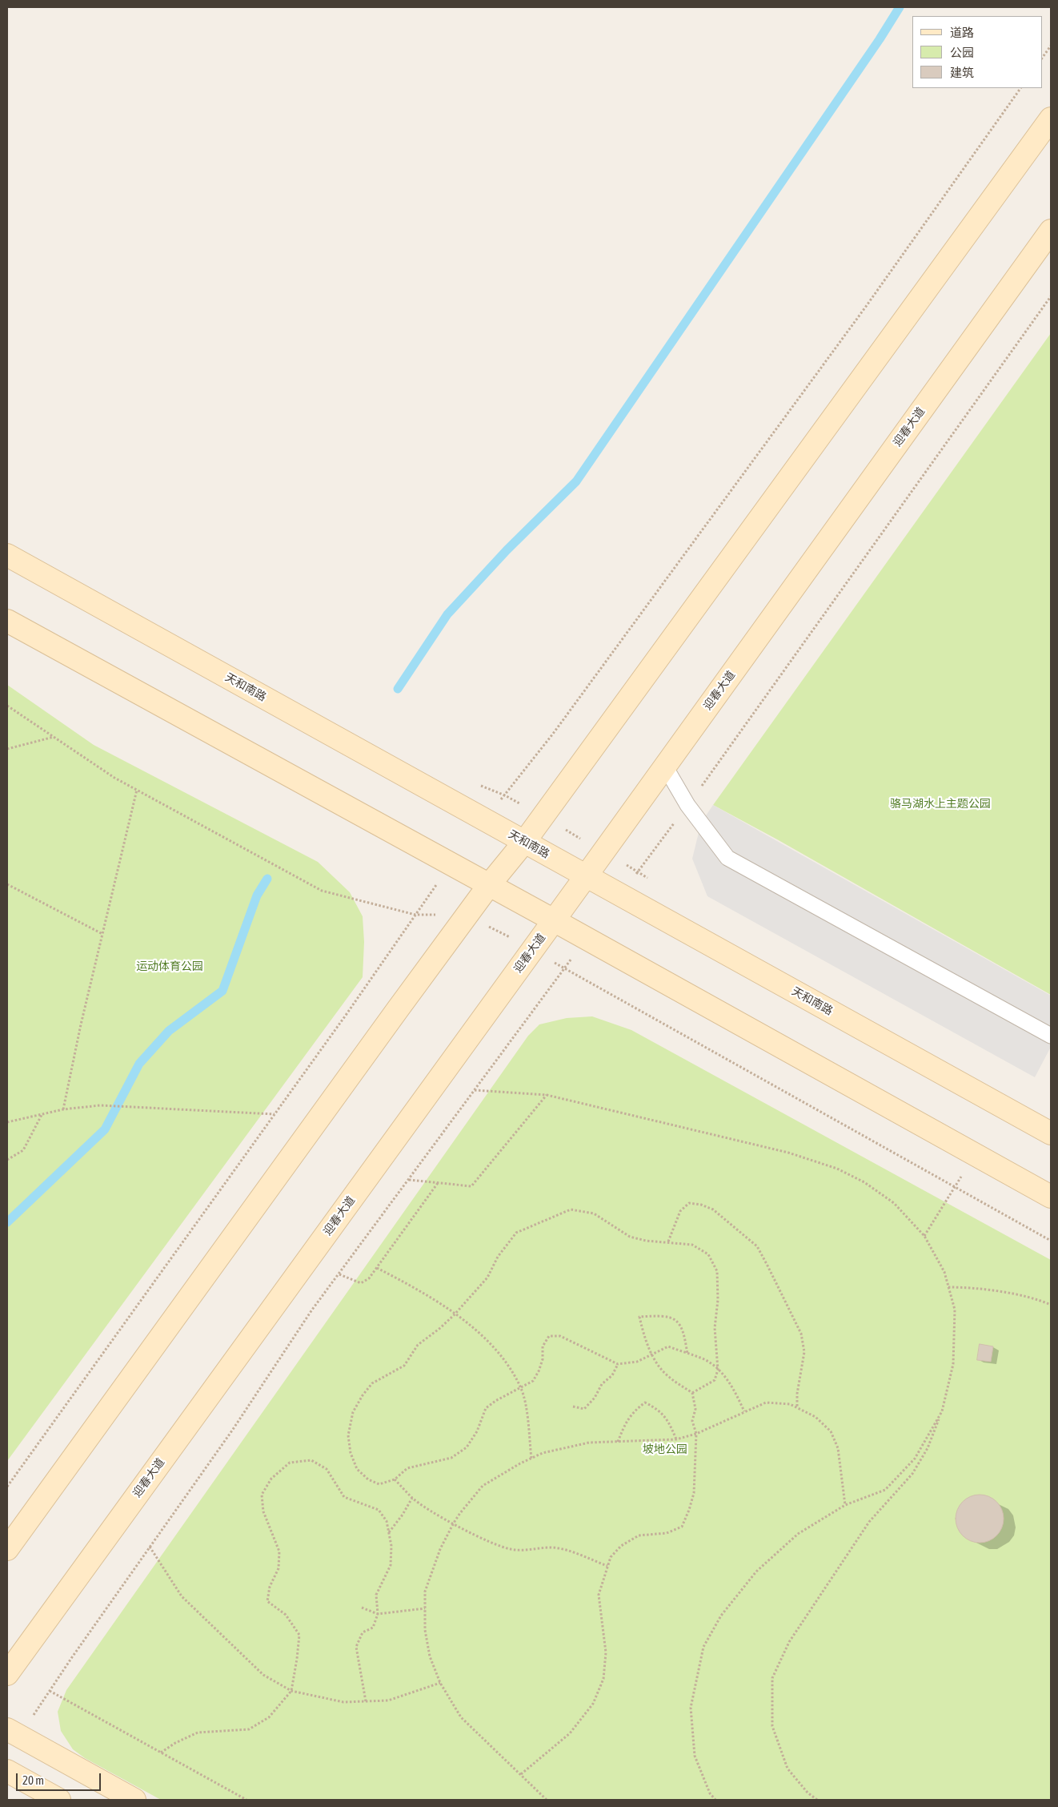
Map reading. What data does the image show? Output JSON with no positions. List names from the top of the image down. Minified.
{"streets":{"main road":["迎春大道","天和南路"]},"crossings":[["迎春大道","天和南路"]],"parks":["骆马湖水上主题公园","运动体育公园","坡地公园"],"legend":["道路","公园","建筑"],"scale_bar":"20 m"}
